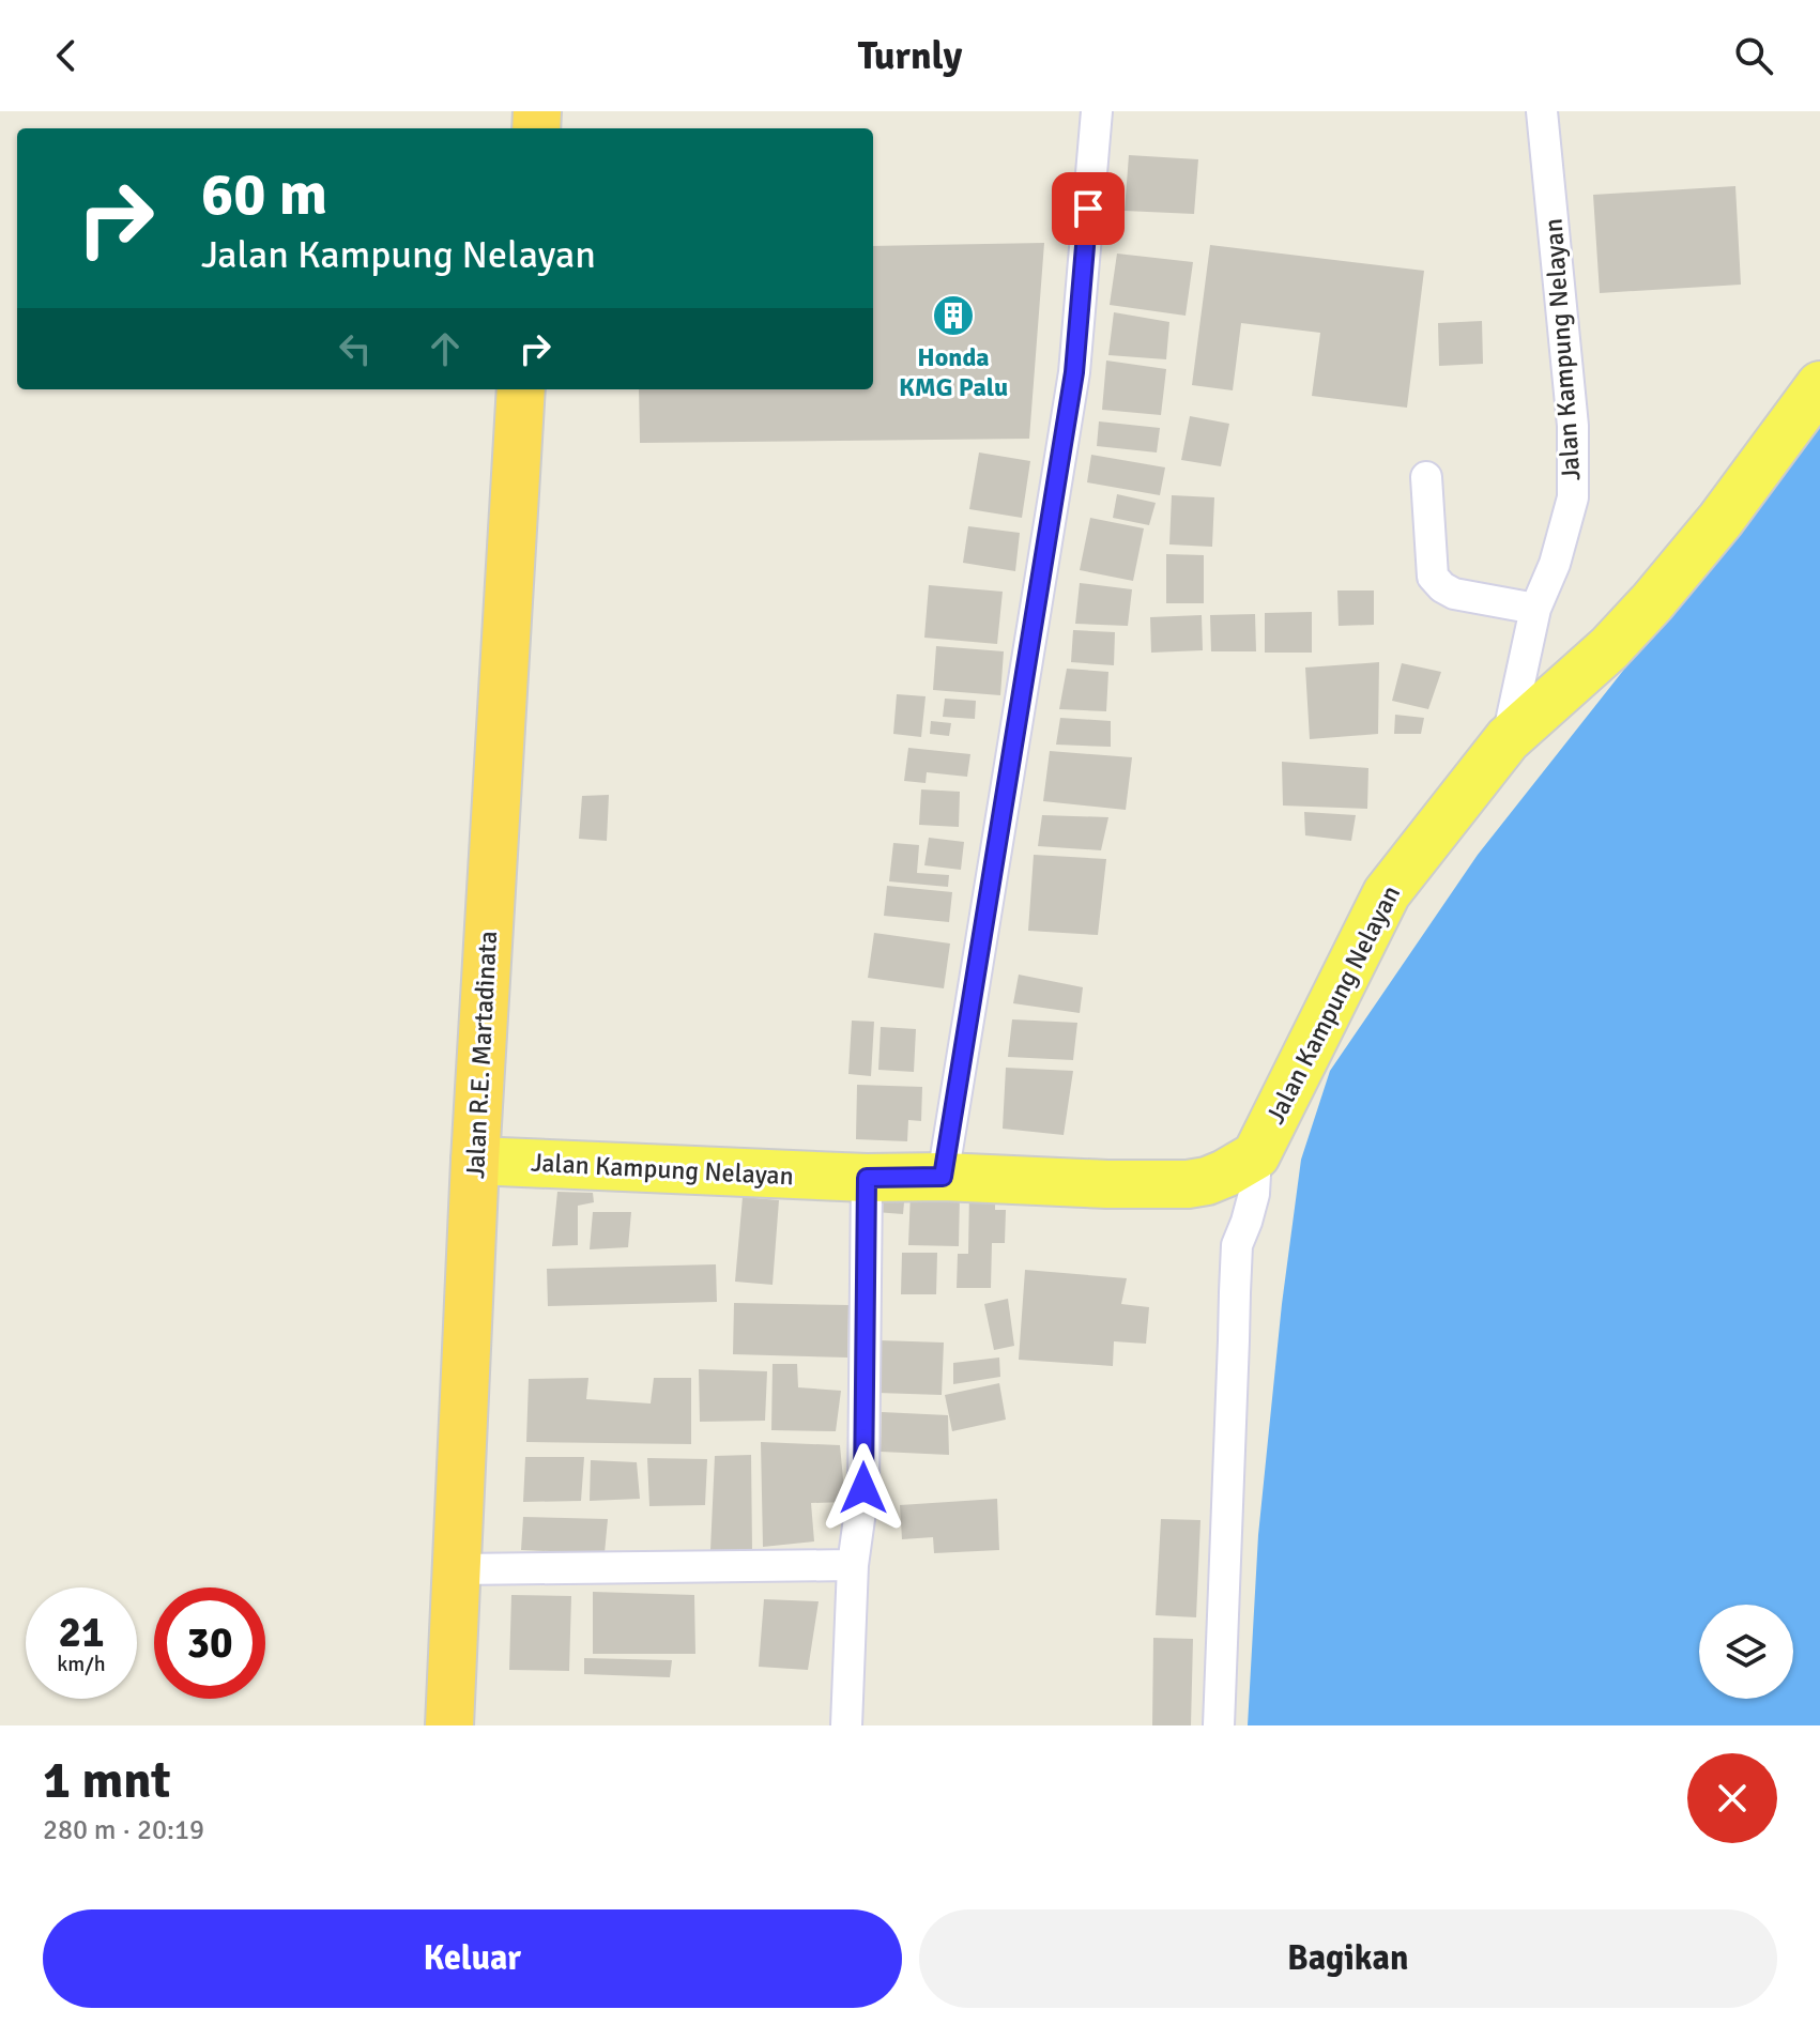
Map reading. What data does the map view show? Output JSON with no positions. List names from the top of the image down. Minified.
{"streets":{"highway":["Jalan R.E. Martadinata"],"main road":["Jalan Kampung Nelayan"]},"crossings":[["Jalan Kampung Nelayan","Jalan R.E. Martadinata"]],"places":{"building":["Honda KMG Palu"]},"page":{"header":"Turnly","turn":["60 m","Jalan Kampung Nelayan"],"speed":"21 km/h","limit":"30","heading":["1 mnt","280 m · 20:19"],"buttons":["Keluar","Bagikan"]}}
